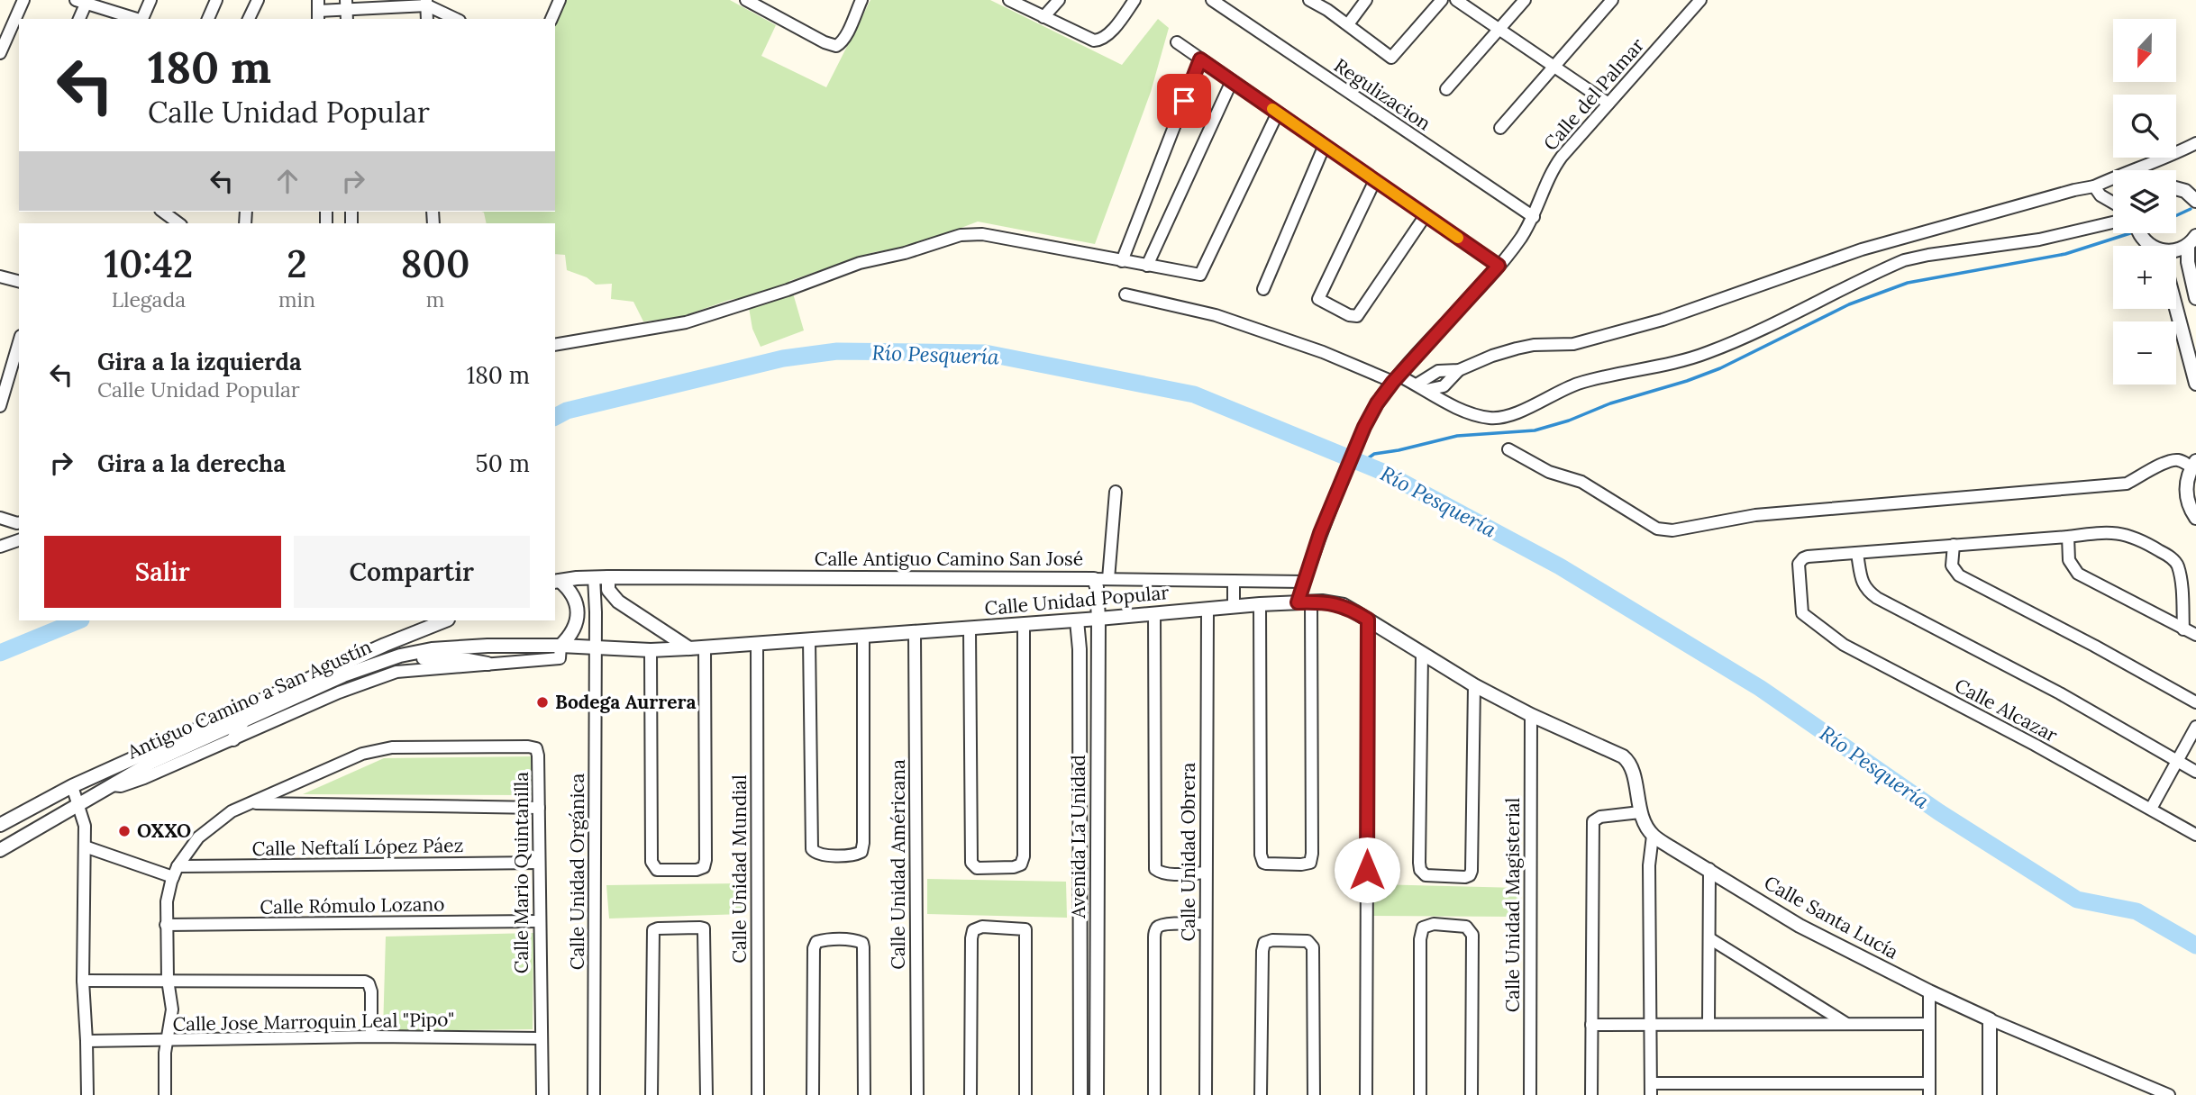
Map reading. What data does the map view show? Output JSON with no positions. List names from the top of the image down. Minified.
{"streets":{"street":["Regulizacion","Calle del Palmar","Calle Antiguo Camino San José","Calle Unidad Popular","Antiguo Camino a San Agustín","Calle Alcazar","Avenida La Unidad","Calle Neftalí López Páez","Calle Unidad Obrera","Calle Unidad Américana","Calle Unidad Mundial","Calle Unidad Orgánica","Calle Mario Quintanilla","Calle Unidad Magisterial","Calle Rómulo Lozano","Calle Santa Lucía","Calle Jose Marroquin Leal \"Pipo\""]},"crossings":[["Regulizacion","Calle del Palmar"],["Calle del Palmar","Calle Antiguo Camino San José"],["Calle del Palmar","Calle Unidad Popular"],["Calle Antiguo Camino San José","Avenida La Unidad"],["Calle Antiguo Camino San José","Calle Unidad Orgánica"],["Calle Unidad Popular","Antiguo Camino a San Agustín"],["Calle Unidad Popular","Avenida La Unidad"],["Calle Unidad Popular","Calle Unidad Obrera"],["Calle Unidad Popular","Calle Unidad Américana"],["Calle Unidad Popular","Calle Unidad Mundial"],["Calle Unidad Popular","Calle Unidad Orgánica"],["Calle Unidad Popular","Calle Unidad Magisterial"],["Antiguo Camino a San Agustín","Calle Unidad Orgánica"],["Calle Neftalí López Páez","Calle Mario Quintanilla"],["Calle Mario Quintanilla","Calle Rómulo Lozano"],["Calle Mario Quintanilla","Calle Jose Marroquin Leal \"Pipo\""]],"water":["Río Pesquería"],"places":["Bodega Aurrera","OXXO"],"north":"bottom","page":{"map_buttons":["+","−"],"turn":["180 m","Calle Unidad Popular"],"eta":["10:42","Llegada","2","min","800","m"],"list":[{"name":"Gira a la izquierda","note":"Calle Unidad Popular","value":"180 m"},{"name":"Gira a la derecha","value":"50 m"}],"buttons":["Salir","Compartir"]}}
